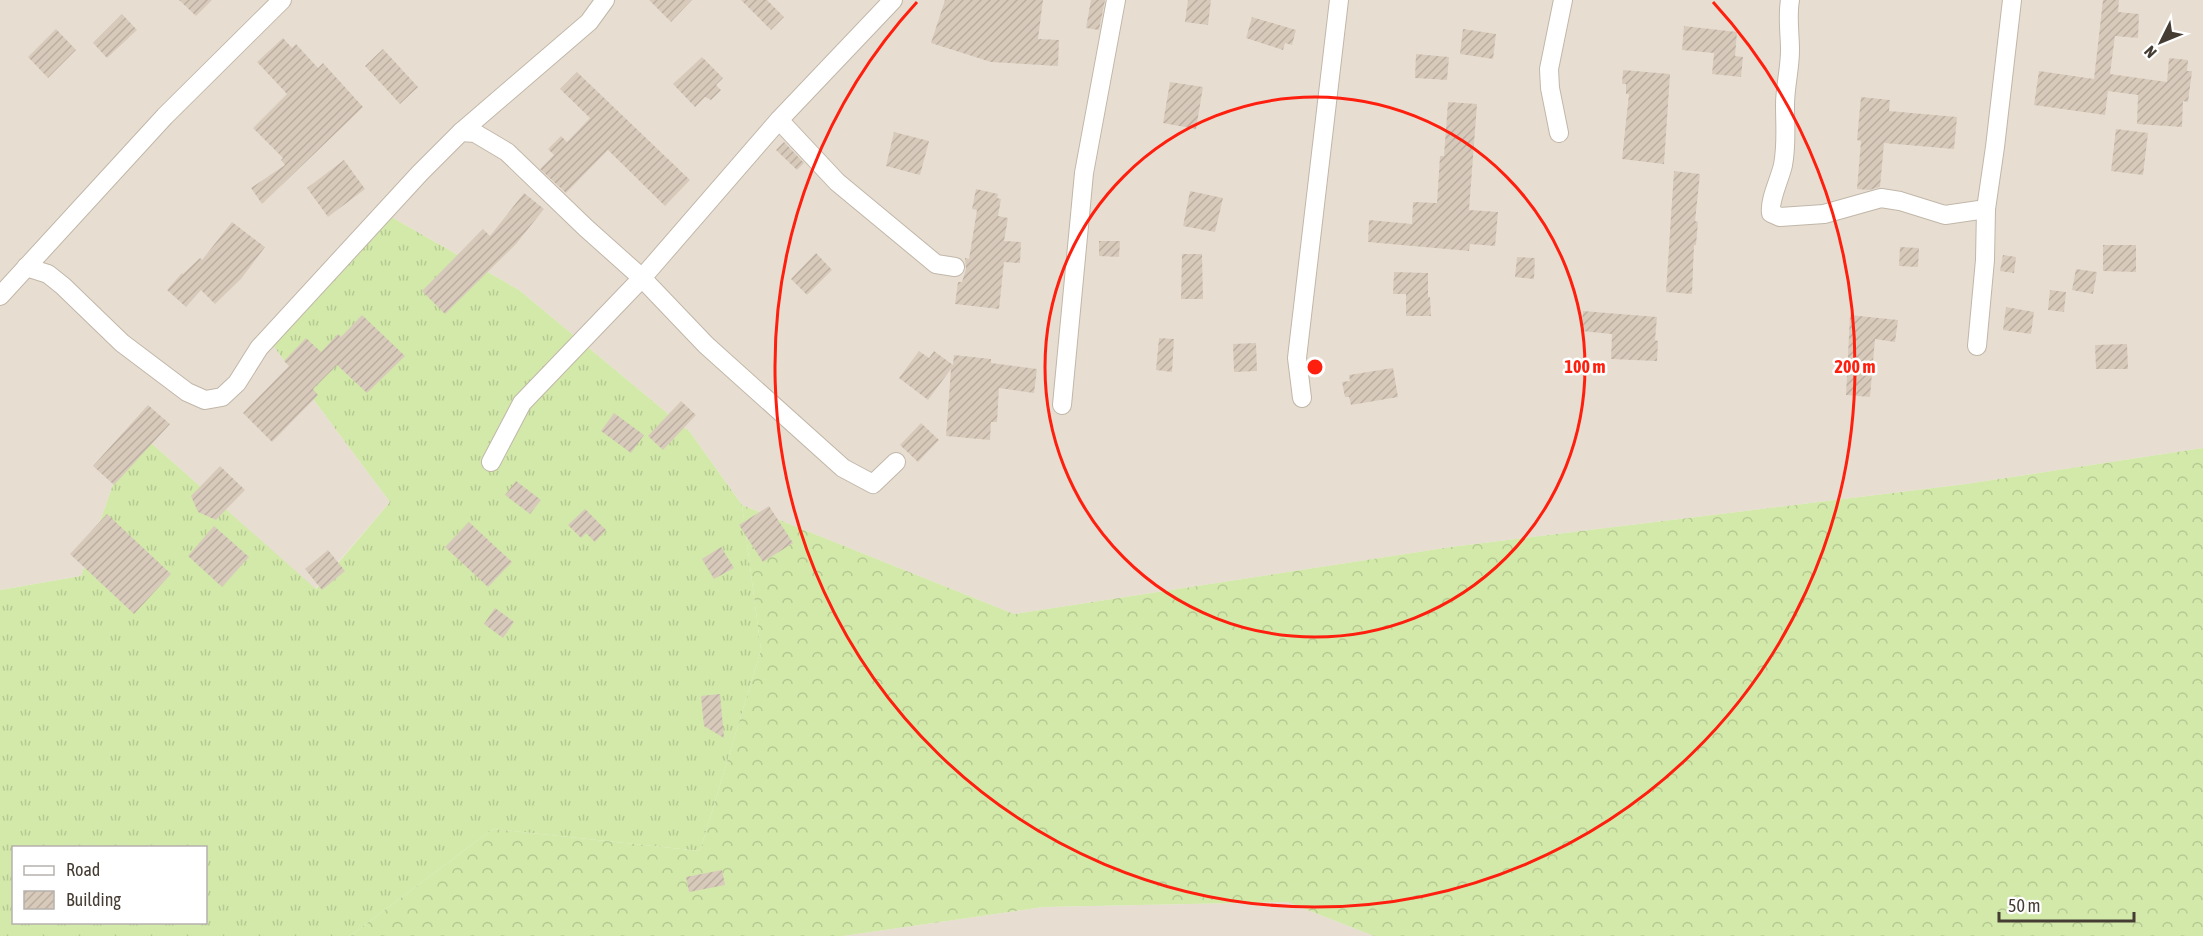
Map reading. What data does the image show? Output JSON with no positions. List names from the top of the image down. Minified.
{"legend":["Road","Building"],"scale_bar":"50 m","north":"bottom left","rings":["100 m","200 m"]}
